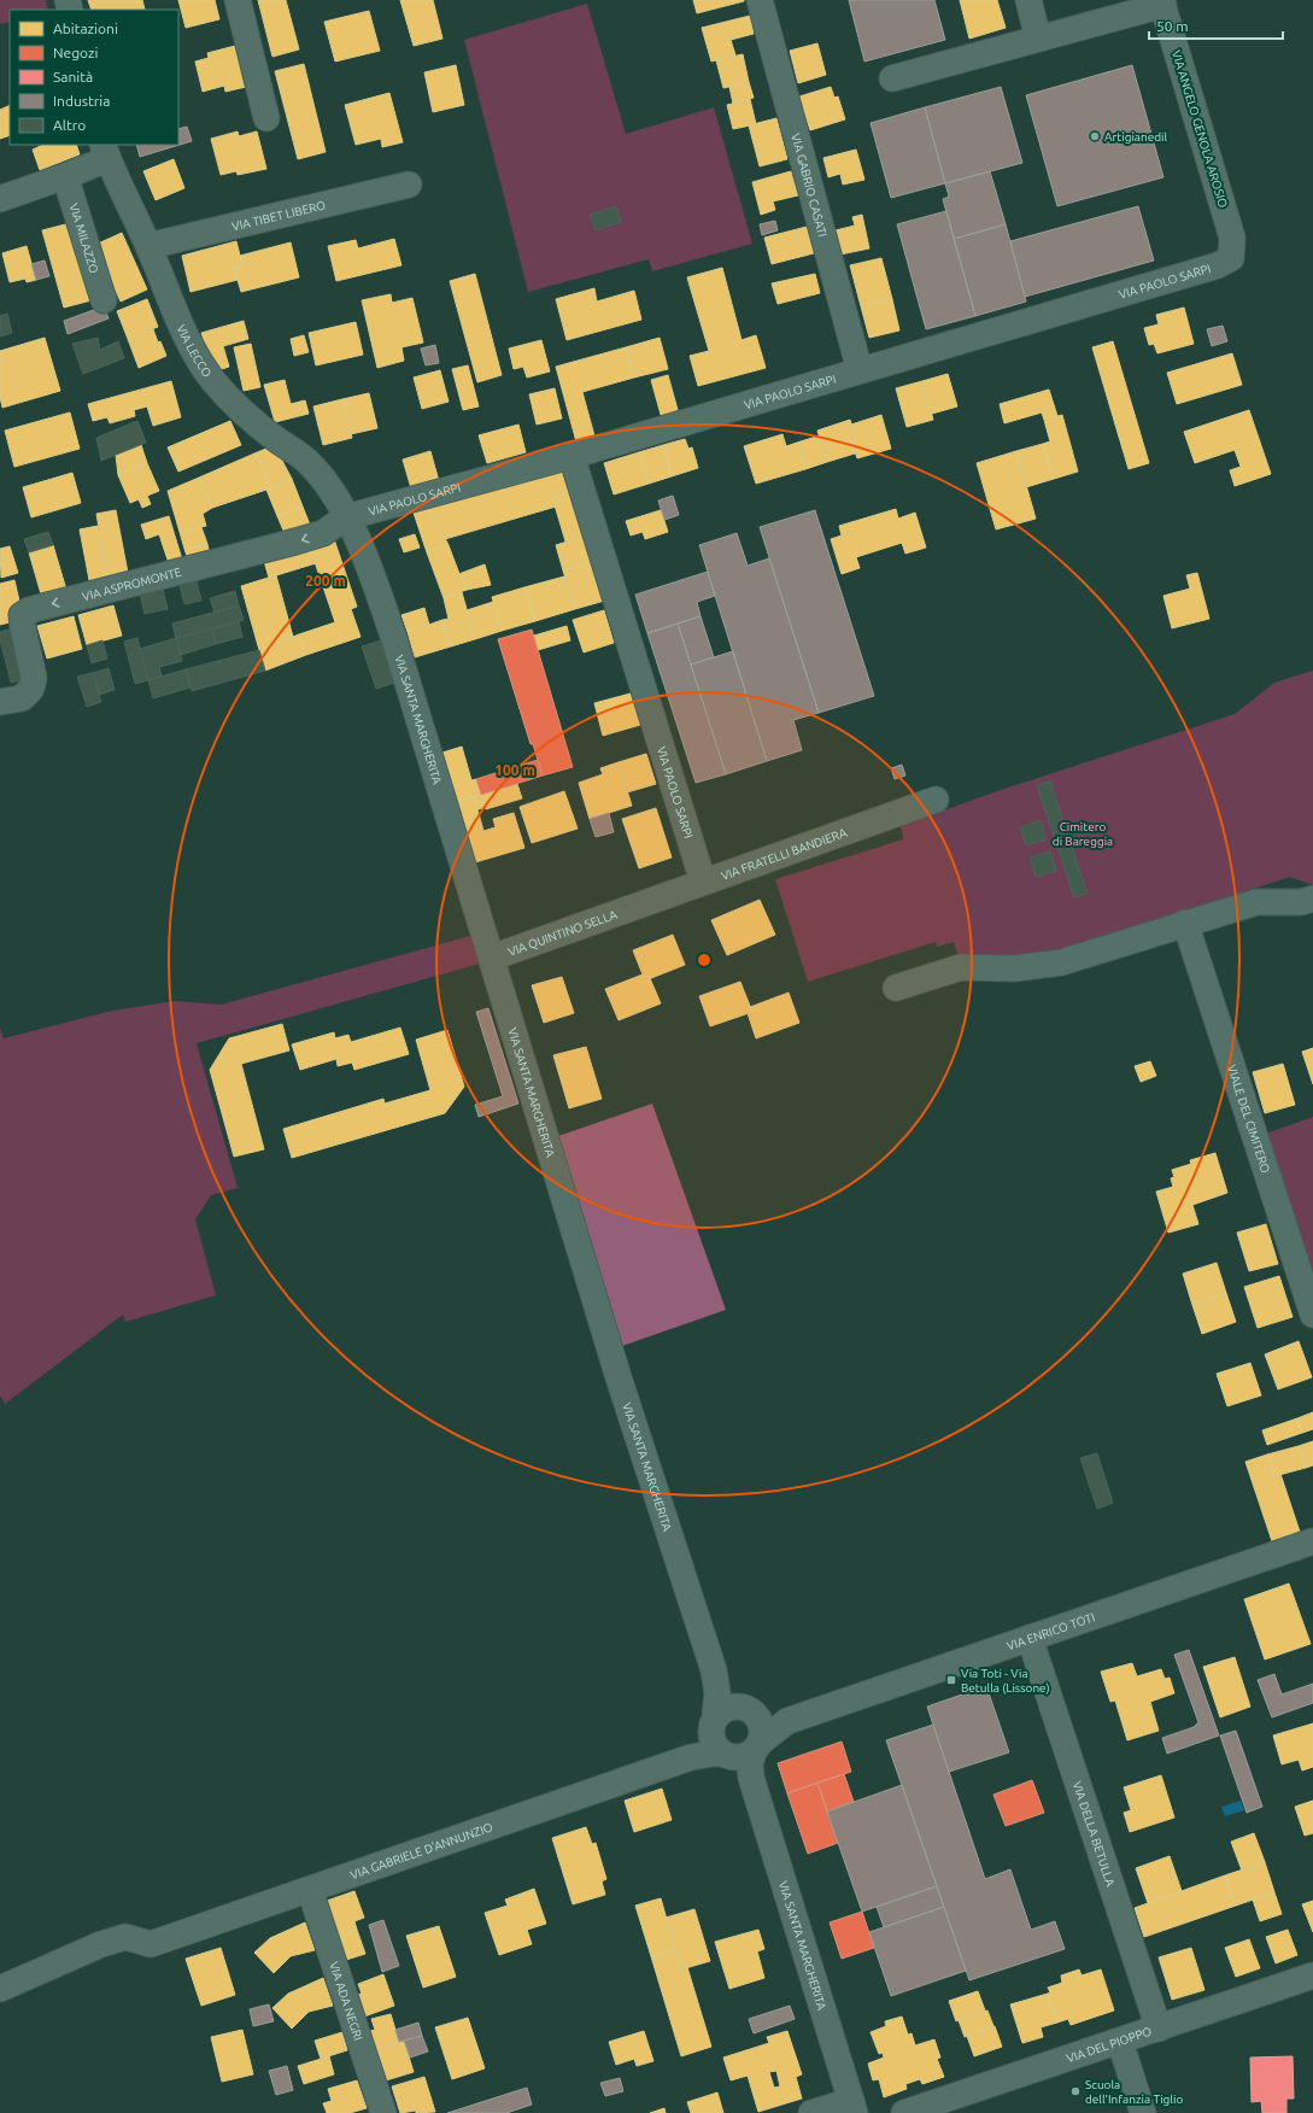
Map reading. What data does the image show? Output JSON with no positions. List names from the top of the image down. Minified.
{"streets":{"street":["VIA ANGELO GENOLA AROSIO","VIA GABRIO CASATI","VIA TIBET LIBERO","VIA MILAZZO","VIA PAOLO SARPI","VIA LECCO","VIA ASPROMONTE","VIA SANTA MARGHERITA","VIA FRATELLI BANDIERA","VIA QUINTINO SELLA","VIALE DEL CIMITERO","VIA ENRICO TOTI","VIA DELLA BETULLA","VIA GABRIELE D'ANNUNZIO","VIA ADA NEGRI","VIA DEL PIOPPO"]},"crossings":[["VIA ANGELO GENOLA AROSIO","VIA PAOLO SARPI"],["VIA GABRIO CASATI","VIA PAOLO SARPI"],["VIA TIBET LIBERO","VIA LECCO"],["VIA PAOLO SARPI","VIA LECCO"],["VIA PAOLO SARPI","VIA ASPROMONTE"],["VIA PAOLO SARPI","VIA SANTA MARGHERITA"],["VIA PAOLO SARPI","VIA FRATELLI BANDIERA"],["VIA LECCO","VIA ASPROMONTE"],["VIA LECCO","VIA SANTA MARGHERITA"],["VIA ASPROMONTE","VIA SANTA MARGHERITA"],["VIA SANTA MARGHERITA","VIA QUINTINO SELLA"],["VIA SANTA MARGHERITA","VIA ENRICO TOTI"],["VIA SANTA MARGHERITA","VIA GABRIELE D'ANNUNZIO"],["VIA FRATELLI BANDIERA","VIA QUINTINO SELLA"],["VIA ENRICO TOTI","VIA DELLA BETULLA"],["VIA ENRICO TOTI","VIA GABRIELE D'ANNUNZIO"],["VIA DELLA BETULLA","VIA DEL PIOPPO"],["VIA GABRIELE D'ANNUNZIO","VIA ADA NEGRI"]],"one_way":["VIA ASPROMONTE"],"parks":["Cimitero di Bareggia"],"places":{"other":["Artigianedil","Scuola dell'Infanzia Tiglio"],"transit":["Via Toti - Via Betulla (Lissone)"]},"legend":["Abitazioni","Negozi","Sanità","Industria","Altro"],"scale_bar":"50 m","rings":["200 m","100 m"]}
